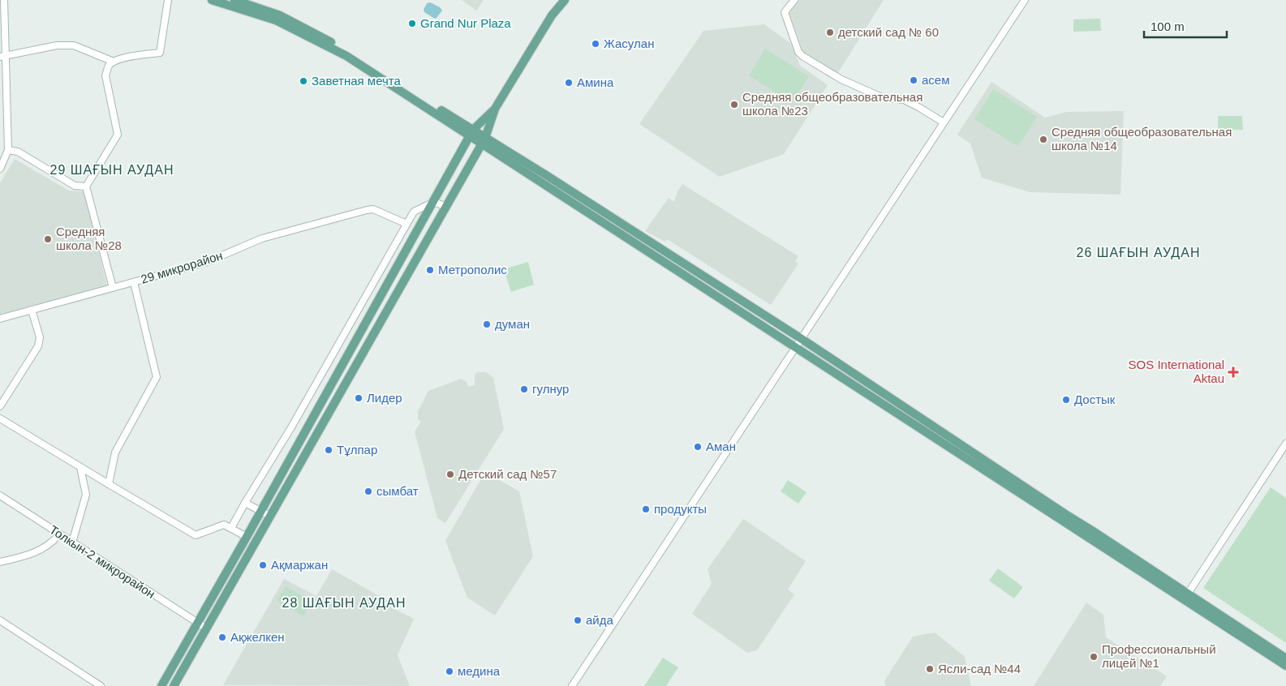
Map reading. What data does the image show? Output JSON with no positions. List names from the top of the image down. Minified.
{"streets":{"street":["29 микрорайон","Толкын-2 микрорайон"]},"districts":["29 ШАҒЫН АУДАН","26 ШАҒЫН АУДАН","28 ШАҒЫН АУДАН"],"places":{"other":["Grand Nur Plaza","детский сад № 60","Жасулан","асем","Заветная мечта","Амина","Средняя общеобразовательная школа №23","Cредняя общеобразовательная школа №14","Средняя школа №28","Метрополис","думан","гулнур","Лидер","Достык","Аман","Тұлпар","Детский сад №57","сымбат","продукты","Ақмаржан","айда","Ақжелкен","Профессиональный лицей №1","Ясли-сад №44","медина"],"health":["SOS International Aktau"]},"scale_bar":"100 m"}
